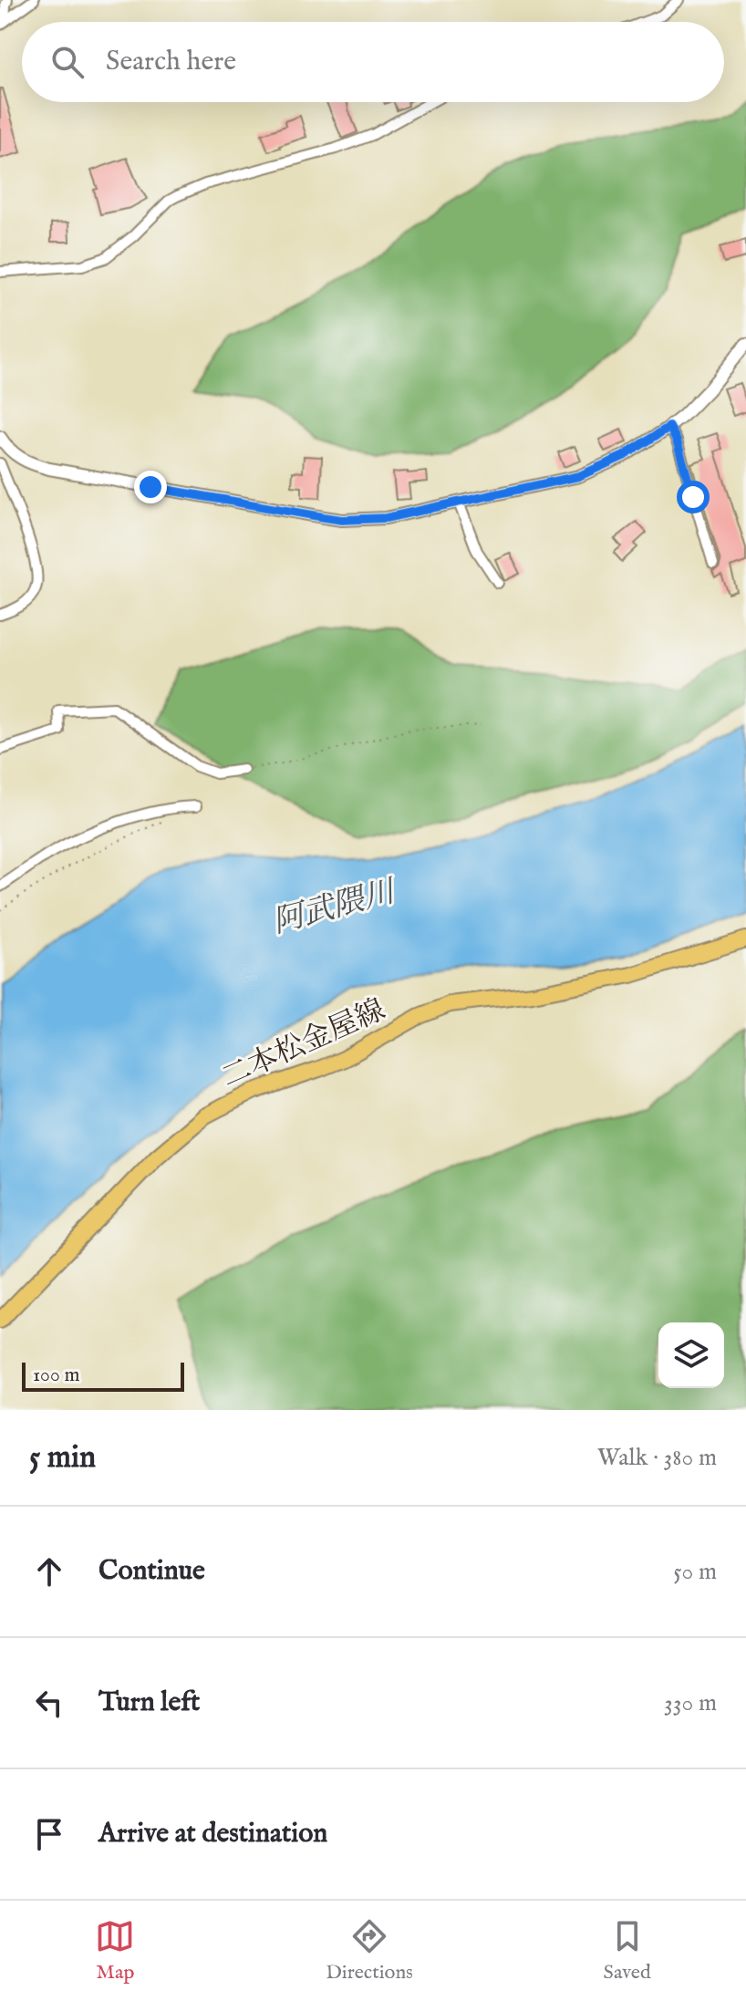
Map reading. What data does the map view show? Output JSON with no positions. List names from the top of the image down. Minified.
{"streets":{"main road":["二本松金屋線"]},"water":["阿武隈川"],"scale_bar":"100 m","page":{"search":"Search here","scale":"100 m","heading":["5 min","Walk · 380 m"],"list":[["Continue","50 m"],["Turn left","330 m"],"Arrive at destination"],"nav":["Map","Directions","Saved"]}}
